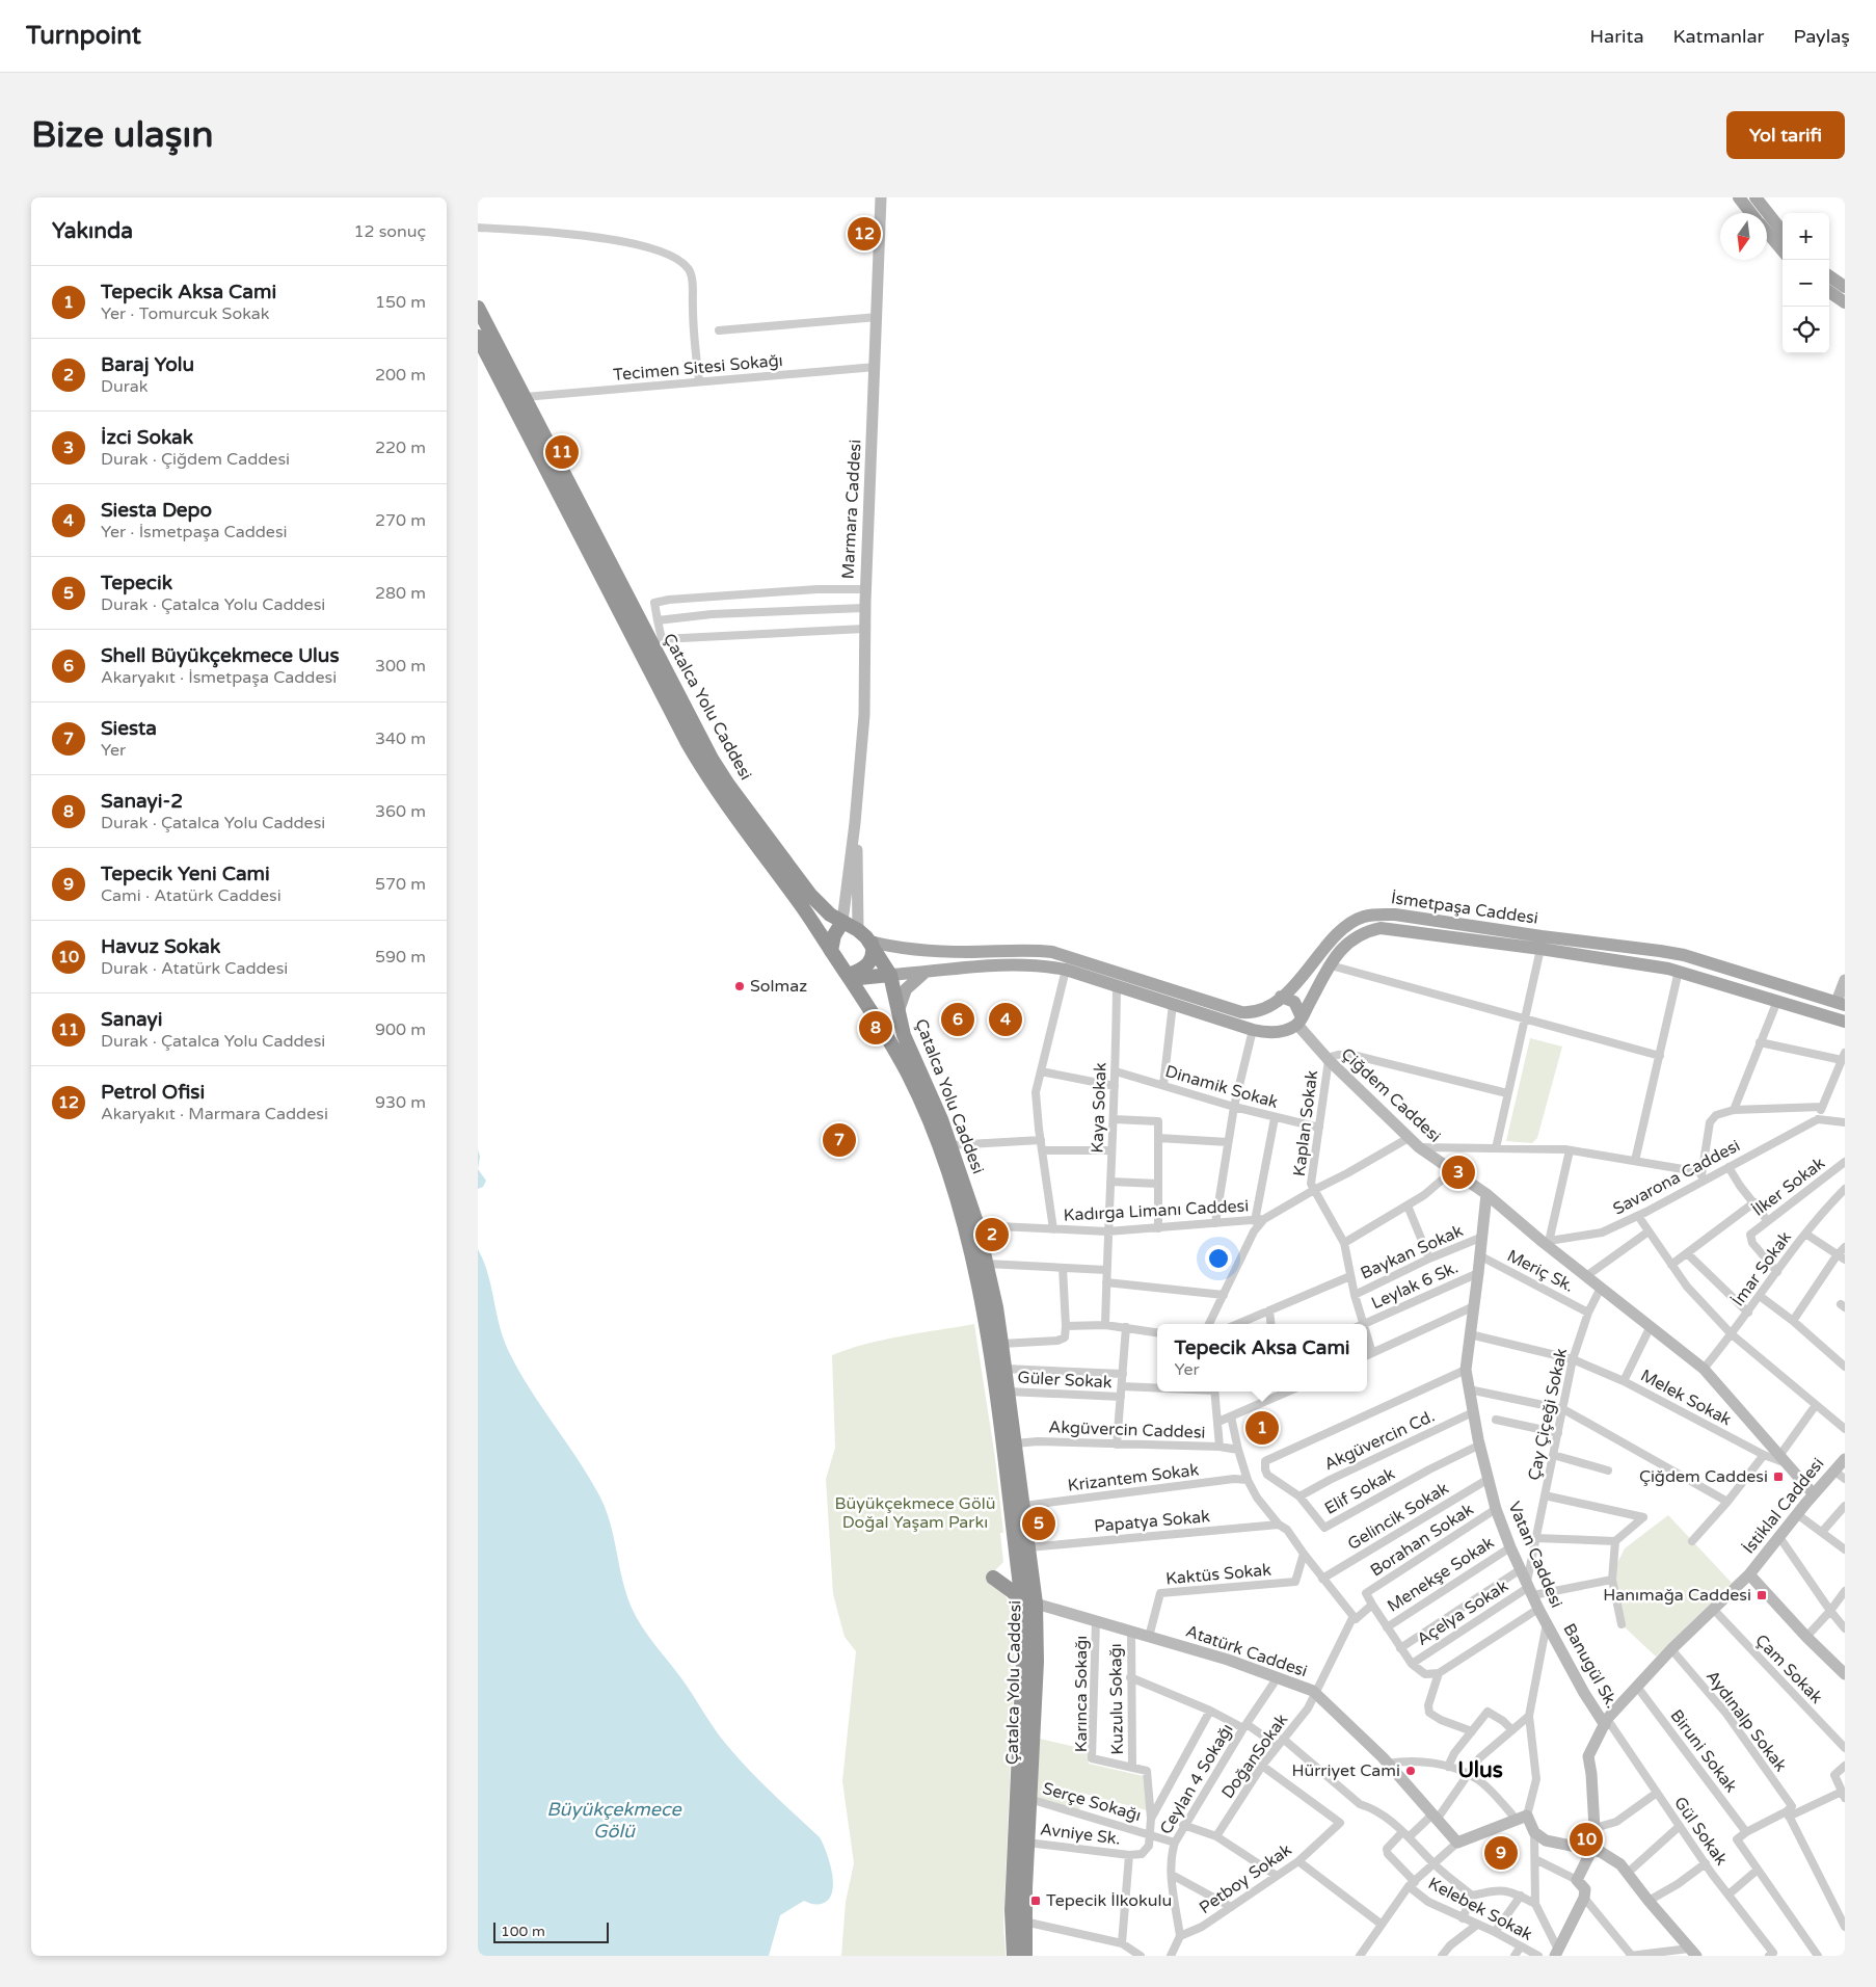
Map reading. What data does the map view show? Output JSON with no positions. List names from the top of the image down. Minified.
{"streets":{"highway":["Çatalca Yolu Caddesi"],"main road":["Marmara Caddesi","İsmetpaşa Caddesi","Çiğdem Caddesi","İstiklal Caddesi","Vatan Caddesi","Atatürk Caddesi","Banugül Sk."],"street":["Tecimen Sitesi Sokağı","Dinamik Sokak","Kaya Sokak","Kaplan Sokak","Savarona Caddesi","İlker Sokak","Kadırga Limanı Caddesi","Baykan Sokak","İmar Sokak","Meriç Sk.","Leylak 6 Sk.","Güler Sokak","Melek Sokak","Çay Çiçeği Sokak","Akgüvercin Caddesi","Akgüvercin Cd.","Krizantem Sokak","Elif Sokak","Gelincik Sokak","Papatya Sokak","Borahan Sokak","Kaktüs Sokak","Menekşe Sokak","Açelya Sokak","Çam Sokak","Karınca Sokağı","Kuzulu Sokağı","Aydınalp Sokak","Biruni Sokak","DoğanSokak","Ceylan 4 Sokağı","Serçe Sokağı","Gül Sokak","Avniye Sk.","Petboy Sokak","Kelebek Sokak"]},"crossings":[["Tecimen Sitesi Sokağı","Marmara Caddesi"],["Tecimen Sitesi Sokağı","Çatalca Yolu Caddesi"],["Çatalca Yolu Caddesi","Kadırga Limanı Caddesi"],["Çatalca Yolu Caddesi","Güler Sokak"],["Çatalca Yolu Caddesi","Akgüvercin Caddesi"],["Çatalca Yolu Caddesi","Krizantem Sokak"],["Çatalca Yolu Caddesi","Papatya Sokak"],["Çatalca Yolu Caddesi","Atatürk Caddesi"],["Çatalca Yolu Caddesi","Serçe Sokağı"],["Çatalca Yolu Caddesi","Avniye Sk."],["İsmetpaşa Caddesi","Çiğdem Caddesi"],["Dinamik Sokak","Kaya Sokak"],["Dinamik Sokak","Kaplan Sokak"],["Çiğdem Caddesi","Kaplan Sokak"],["Çiğdem Caddesi","Savarona Caddesi"],["Çiğdem Caddesi","Kadırga Limanı Caddesi"],["Çiğdem Caddesi","İmar Sokak"],["Çiğdem Caddesi","Melek Sokak"],["Çiğdem Caddesi","Çay Çiçeği Sokak"],["Çiğdem Caddesi","İstiklal Caddesi"],["Çiğdem Caddesi","Vatan Caddesi"],["Kaya Sokak","Kadırga Limanı Caddesi"],["Kaplan Sokak","Kadırga Limanı Caddesi"],["İlker Sokak","İmar Sokak"],["Baykan Sokak","Vatan Caddesi"],["Meriç Sk.","Çay Çiçeği Sokak"],["Meriç Sk.","Vatan Caddesi"],["Leylak 6 Sk.","Vatan Caddesi"],["Melek Sokak","Çay Çiçeği Sokak"],["Melek Sokak","Vatan Caddesi"],["Çay Çiçeği Sokak","Vatan Caddesi"],["Çay Çiçeği Sokak","Açelya Sokak"],["Akgüvercin Cd.","Elif Sokak"],["Akgüvercin Cd.","Vatan Caddesi"],["Elif Sokak","Vatan Caddesi"],["İstiklal Caddesi","Banugül Sk."],["İstiklal Caddesi","Çam Sokak"],["İstiklal Caddesi","Aydınalp Sokak"],["İstiklal Caddesi","Biruni Sokak"],["İstiklal Caddesi","Gül Sokak"],["Gelincik Sokak","Vatan Caddesi"],["Borahan Sokak","Vatan Caddesi"],["Borahan Sokak","DoğanSokak"],["Vatan Caddesi","Menekşe Sokak"],["Vatan Caddesi","Açelya Sokak"],["Vatan Caddesi","Banugül Sk."],["Kaktüs Sokak","Atatürk Caddesi"],["Atatürk Caddesi","Karınca Sokağı"],["Atatürk Caddesi","Kuzulu Sokağı"],["Atatürk Caddesi","DoğanSokak"],["Atatürk Caddesi","Ceylan 4 Sokağı"],["Banugül Sk.","Gül Sokak"],["Karınca Sokağı","Kuzulu Sokağı"],["DoğanSokak","Petboy Sokak"],["Ceylan 4 Sokağı","Serçe Sokağı"],["Ceylan 4 Sokağı","Petboy Sokak"]],"districts":["Ulus"],"water":["Büyükçekmece Gölü"],"parks":["Büyükçekmece Gölü Doğal Yaşam Parkı"],"places":{"other":["Solmaz","Hürriyet Cami"],"transit":["Çiğdem Caddesi","Hanımağa Caddesi","Tepecik İlkokulu"]},"scale_bar":"100 m","north":"bottom","page":{"header":"Turnpoint","nav":["Harita","Katmanlar","Paylaş"],"buttons":"Yol tarifi","title":"Bize ulaşın","heading":["Yakında","12 sonuç"],"map_buttons":["+","−"],"pins":["12","11","4","6","8","7","3","2","1","5","10","9"],"list":[{"mark":"1","name":"Tepecik Aksa Cami","note":"Yer · Tomurcuk Sokak","value":"150 m"},{"mark":"2","name":"Baraj Yolu","note":"Durak","value":"200 m"},{"mark":"3","name":"İzci Sokak","note":"Durak · Çiğdem Caddesi","value":"220 m"},{"mark":"4","name":"Siesta Depo","note":"Yer · İsmetpaşa Caddesi","value":"270 m"},{"mark":"5","name":"Tepecik","note":"Durak · Çatalca Yolu Caddesi","value":"280 m"},{"mark":"6","name":"Shell Büyükçekmece Ulus","note":"Akaryakıt · İsmetpaşa Caddesi","value":"300 m"},{"mark":"7","name":"Siesta","note":"Yer","value":"340 m"},{"mark":"8","name":"Sanayi-2","note":"Durak · Çatalca Yolu Caddesi","value":"360 m"},{"mark":"9","name":"Tepecik Yeni Cami","note":"Cami · Atatürk Caddesi","value":"570 m"},{"mark":"10","name":"Havuz Sokak","note":"Durak · Atatürk Caddesi","value":"590 m"},{"mark":"11","name":"Sanayi","note":"Durak · Çatalca Yolu Caddesi","value":"900 m"},{"mark":"12","name":"Petrol Ofisi","note":"Akaryakıt · Marmara Caddesi","value":"930 m"}],"popup":["Tepecik Aksa Cami","Yer"],"scale":"100 m"}}
